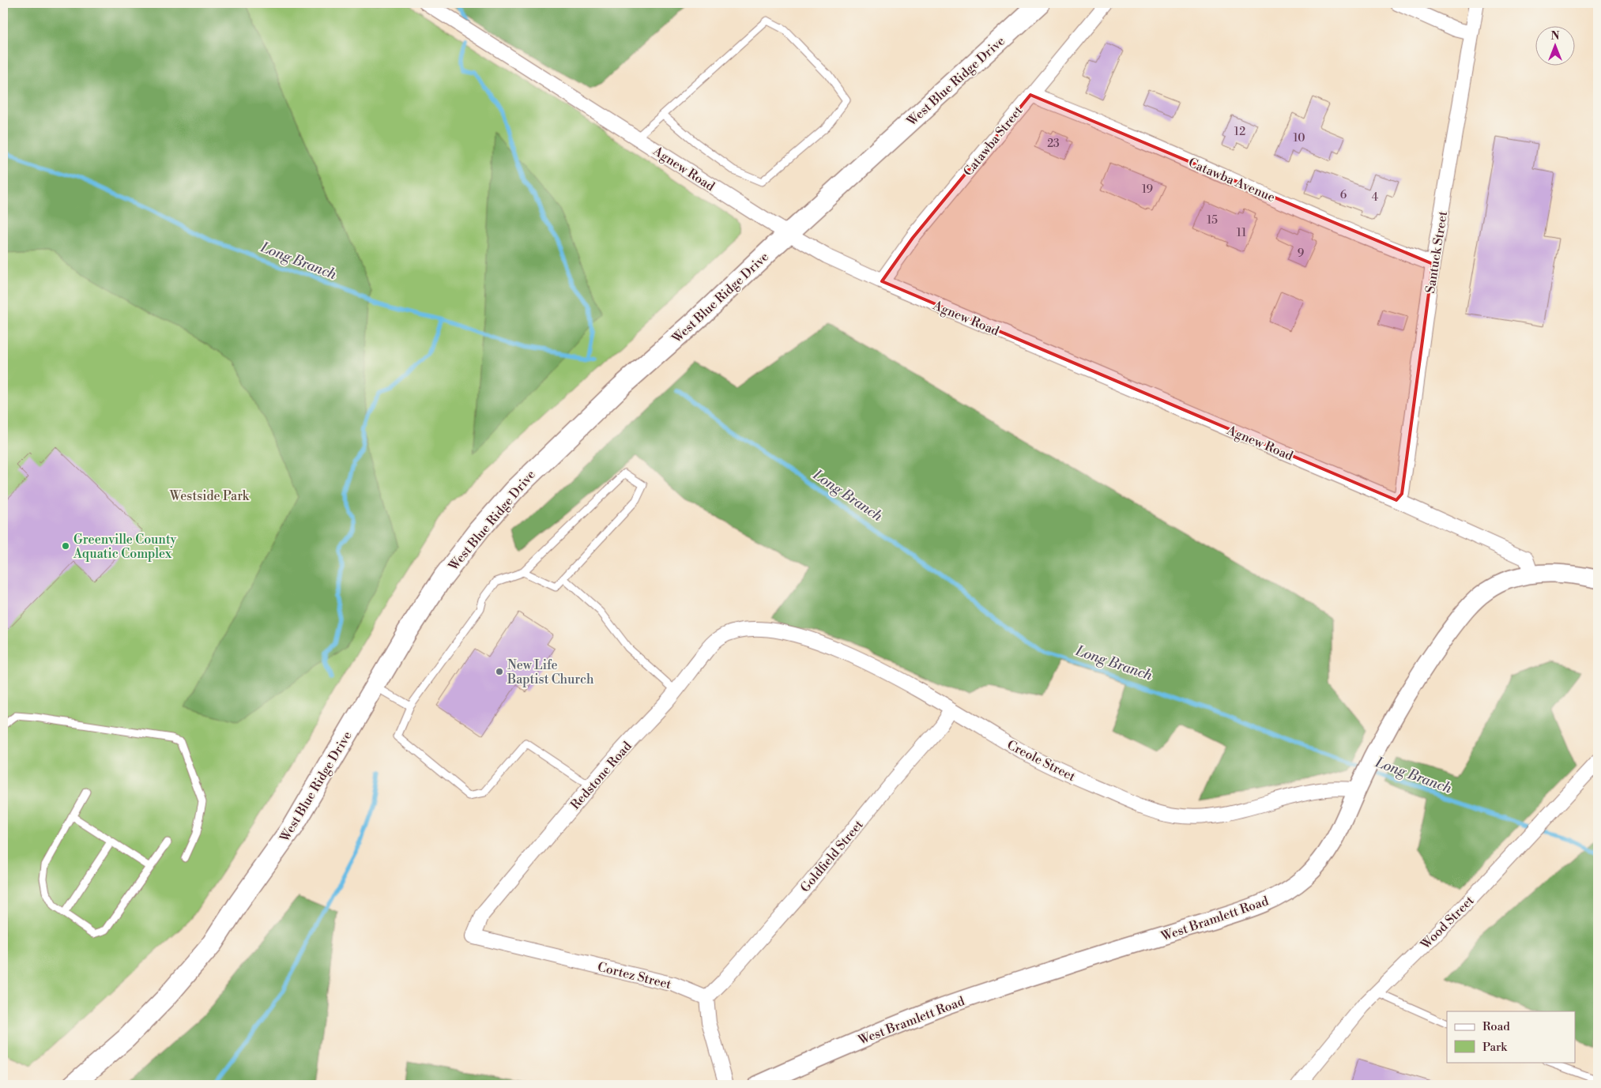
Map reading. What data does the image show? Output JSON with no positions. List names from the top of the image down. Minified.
{"streets":{"main road":["West Blue Ridge Drive"],"street":["Catawba Street","Agnew Road","Catawba Avenue","Santuck Street","Creole Street","Redstone Road","Goldfield Street","West Bramlett Road","Wood Street","Cortez Street"]},"crossings":[["West Blue Ridge Drive","Agnew Road"],["Catawba Street","Agnew Road"],["Catawba Street","Catawba Avenue"],["Agnew Road","Santuck Street"],["Agnew Road","West Bramlett Road"],["Catawba Avenue","Santuck Street"],["Creole Street","Redstone Road"],["Creole Street","Goldfield Street"],["Creole Street","West Bramlett Road"],["Redstone Road","Cortez Street"],["Goldfield Street","Cortez Street"]],"water":["Long Branch"],"parks":["Westside Park"],"places":["Greenville County Aquatic Complex","New Life Baptist Church"],"house_numbers":["12","10","23","19","6","4","15","11","9"],"legend":["Road","Park"],"north":"top"}
